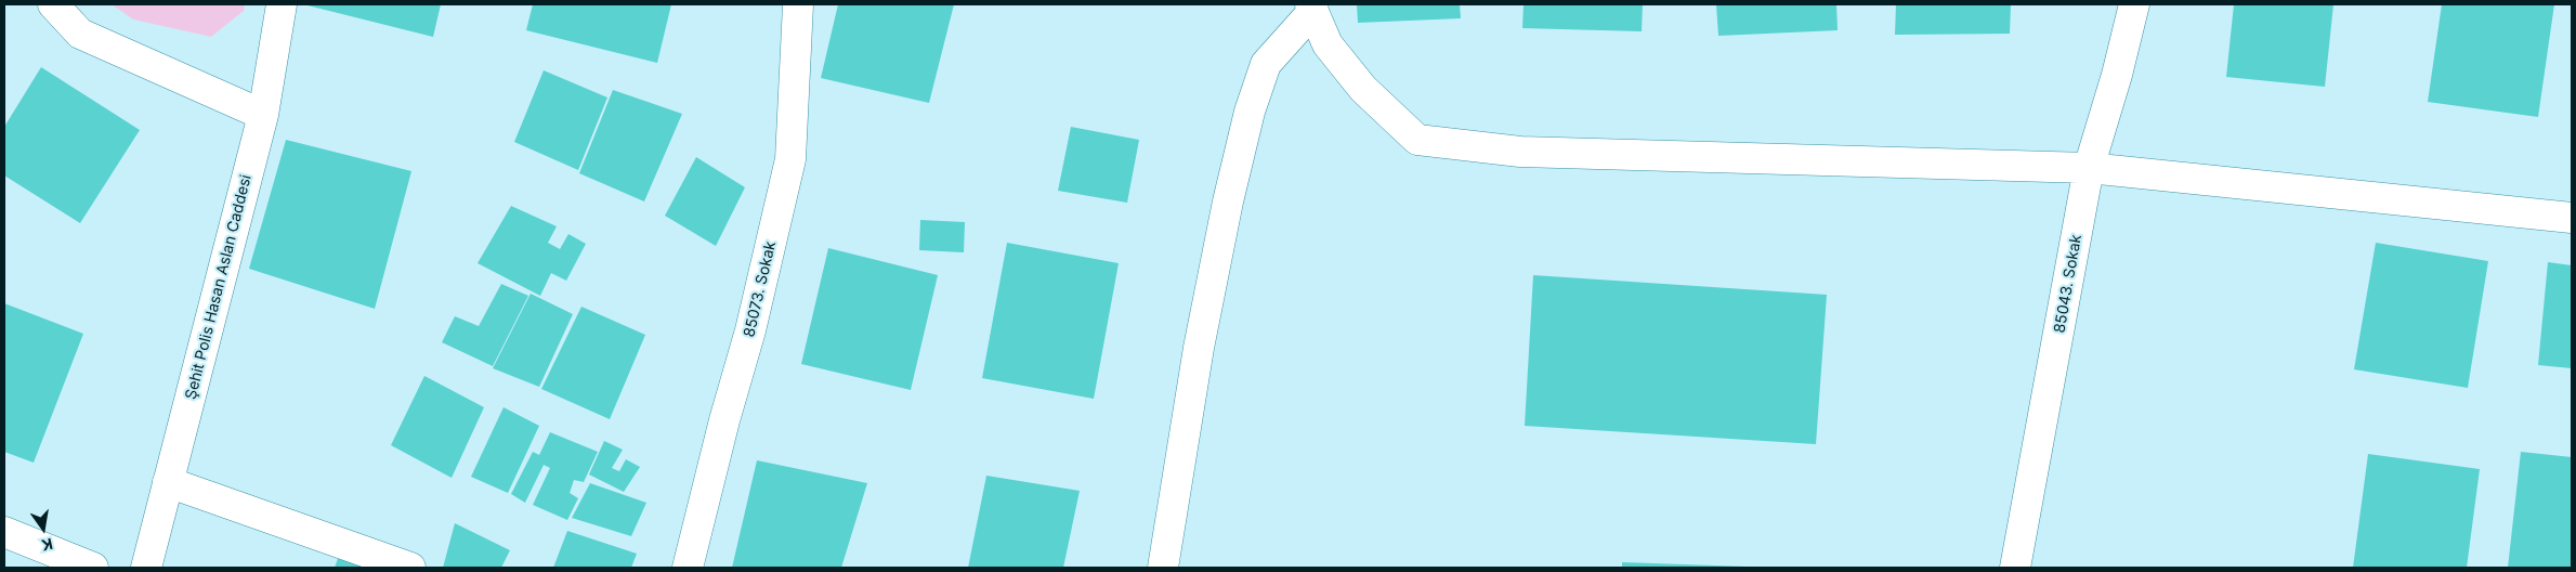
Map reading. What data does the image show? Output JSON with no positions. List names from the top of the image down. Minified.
{"streets":{"street":["85043. Sokak","Şehit Polis Hasan Aslan Caddesi","85073. Sokak"]},"north":"bottom"}
